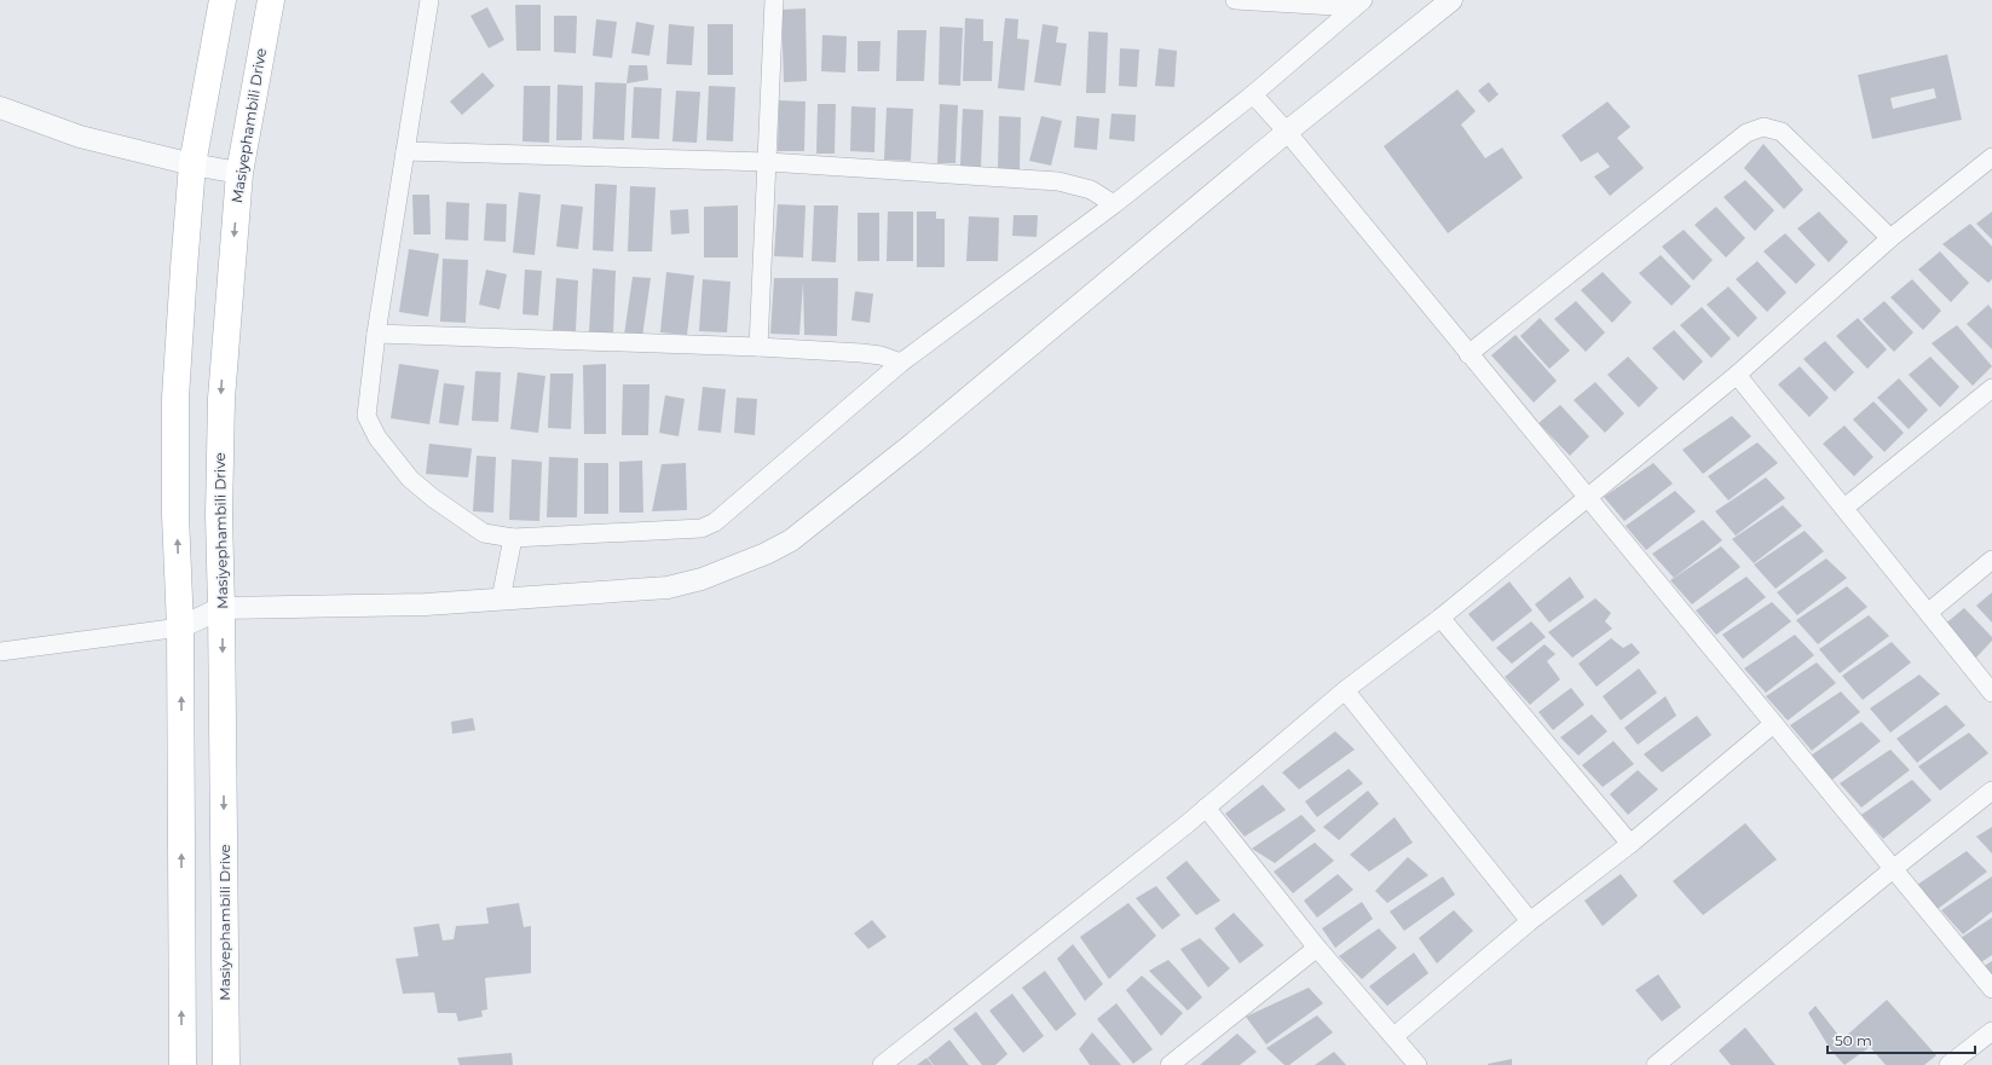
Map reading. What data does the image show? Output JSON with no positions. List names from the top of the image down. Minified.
{"streets":{"main road":["Masiyephambili Drive"]},"scale_bar":"50 m"}
